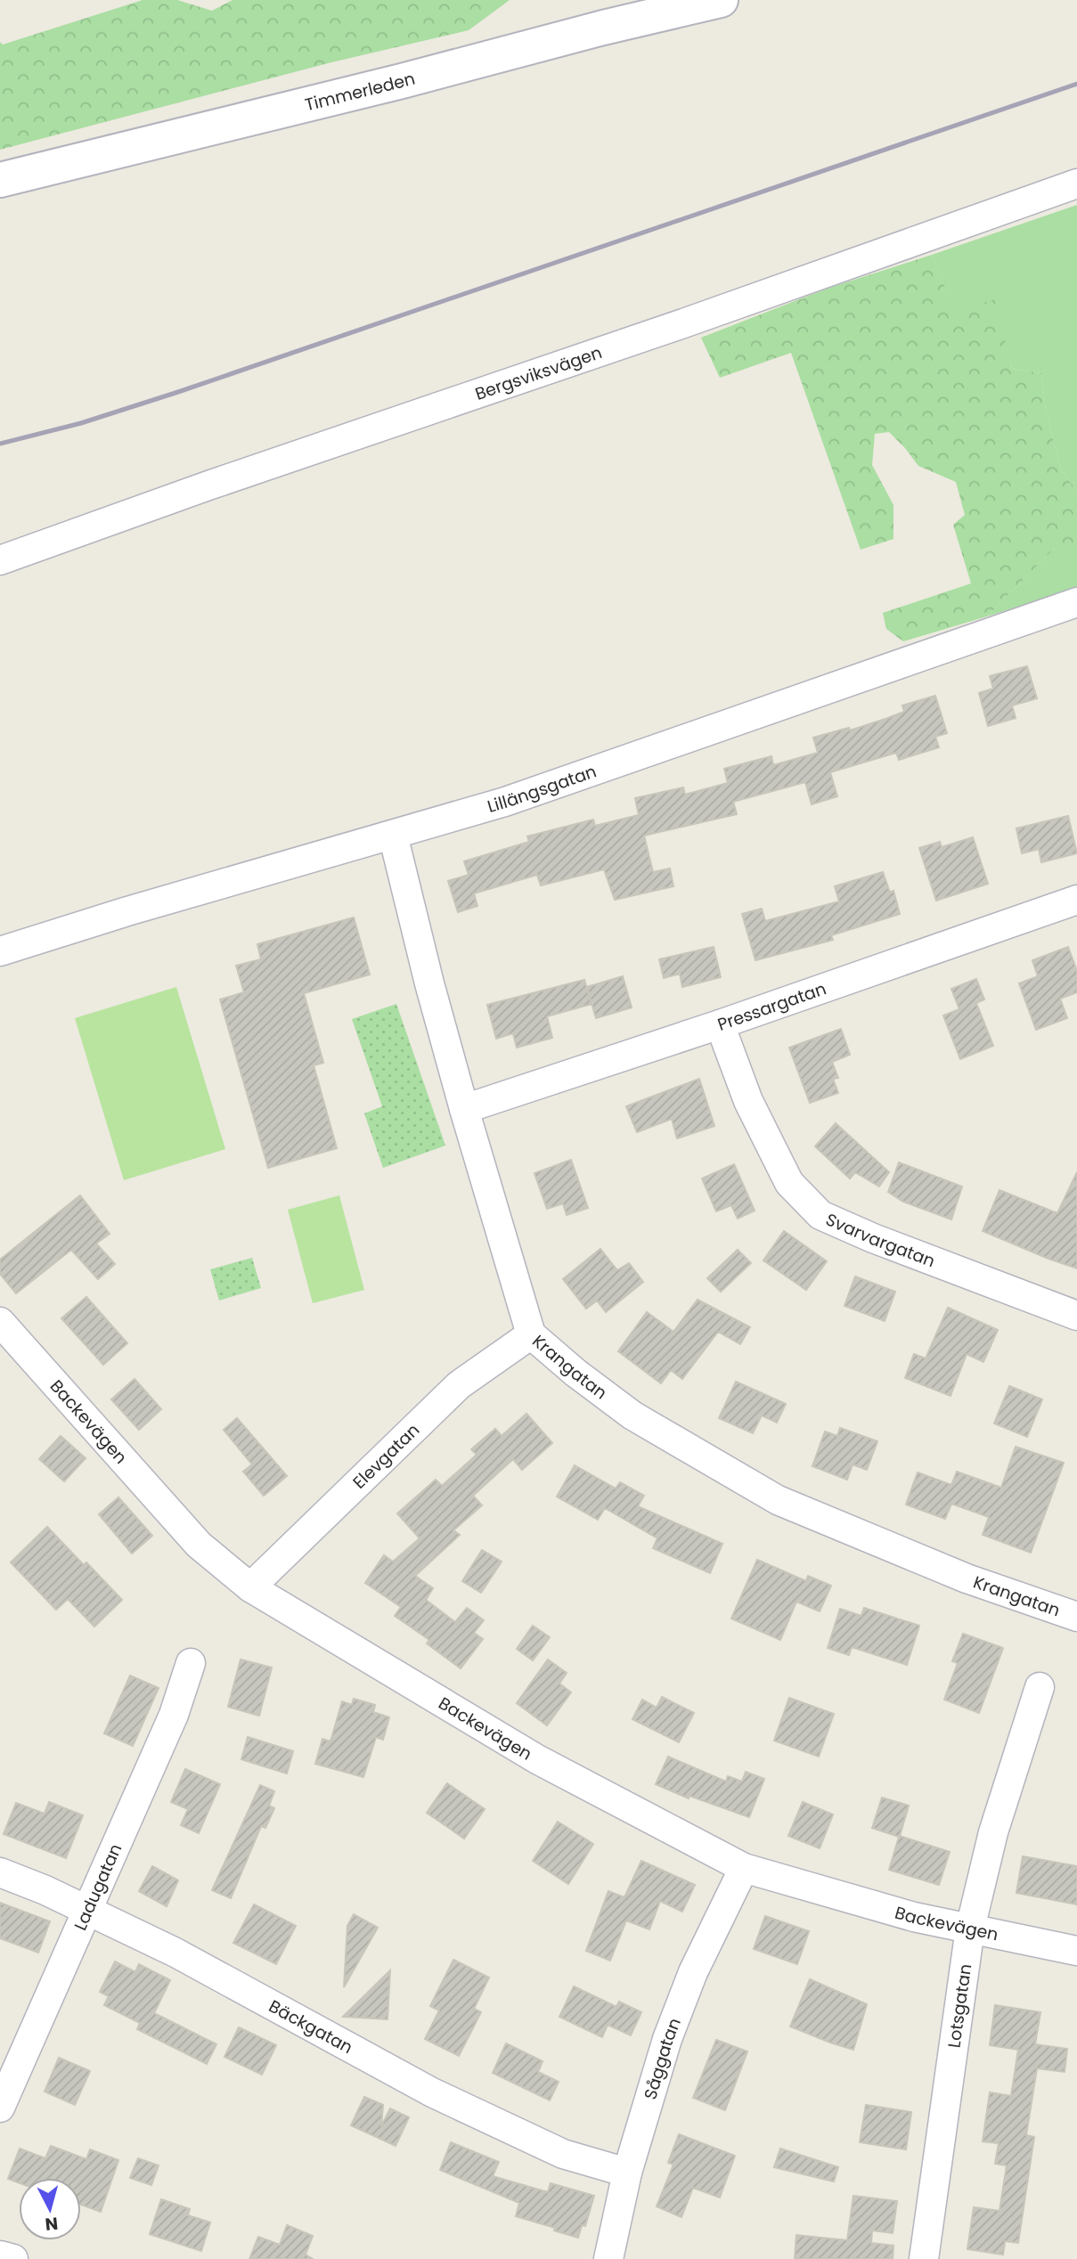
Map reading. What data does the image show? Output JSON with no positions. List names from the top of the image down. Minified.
{"streets":{"main road":["Timmerleden"],"street":["Bergsviksvägen","Lillängsgatan","Pressargatan","Svarvargatan","Krangatan","Backevägen","Elevgatan","Ladugatan","Lotsgatan","Bäckgatan","Såggatan"]},"crossings":[["Lillängsgatan","Krangatan"],["Pressargatan","Svarvargatan"],["Pressargatan","Krangatan"],["Krangatan","Elevgatan"],["Backevägen","Elevgatan"],["Backevägen","Lotsgatan"],["Backevägen","Såggatan"],["Ladugatan","Bäckgatan"],["Bäckgatan","Såggatan"]],"north":"bottom"}
